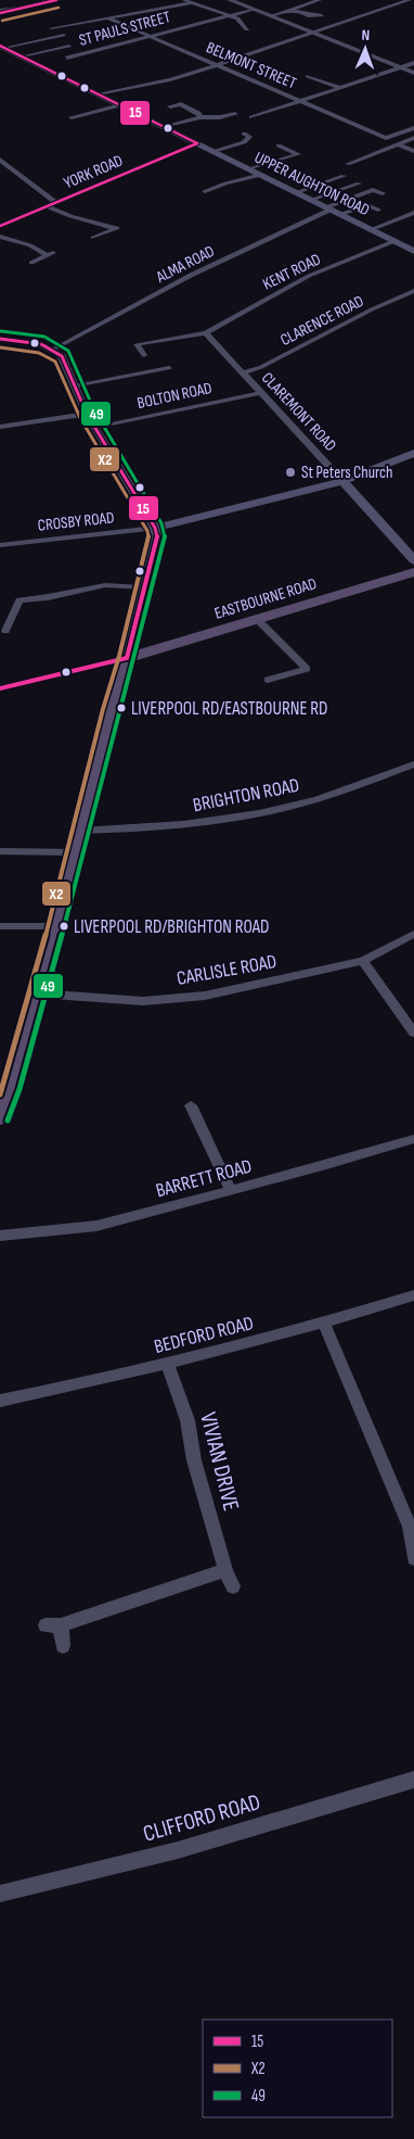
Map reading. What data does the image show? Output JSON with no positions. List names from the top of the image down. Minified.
{"streets":{"main road":["UPPER AUGHTON ROAD","CLAREMONT ROAD","EASTBOURNE ROAD"],"street":["ST PAULS STREET","BELMONT STREET","YORK ROAD","ALMA ROAD","KENT ROAD","CLARENCE ROAD","BOLTON ROAD","CROSBY ROAD","BRIGHTON ROAD","CARLISLE ROAD","BARRETT ROAD","BEDFORD ROAD","VIVIAN DRIVE","CLIFFORD ROAD"]},"crossings":[["ST PAULS STREET","BELMONT STREET"],["YORK ROAD","UPPER AUGHTON ROAD"],["UPPER AUGHTON ROAD","ALMA ROAD"],["UPPER AUGHTON ROAD","KENT ROAD"],["KENT ROAD","CLAREMONT ROAD"],["CLARENCE ROAD","CLAREMONT ROAD"],["BOLTON ROAD","CLAREMONT ROAD"],["BEDFORD ROAD","VIVIAN DRIVE"]],"places":["St Peters Church","LIVERPOOL RD/EASTBOURNE RD","LIVERPOOL RD/BRIGHTON ROAD"],"lines":["transit line 15","transit line X2","transit line 49"],"legend":["15","X2","49"],"north":"top"}
